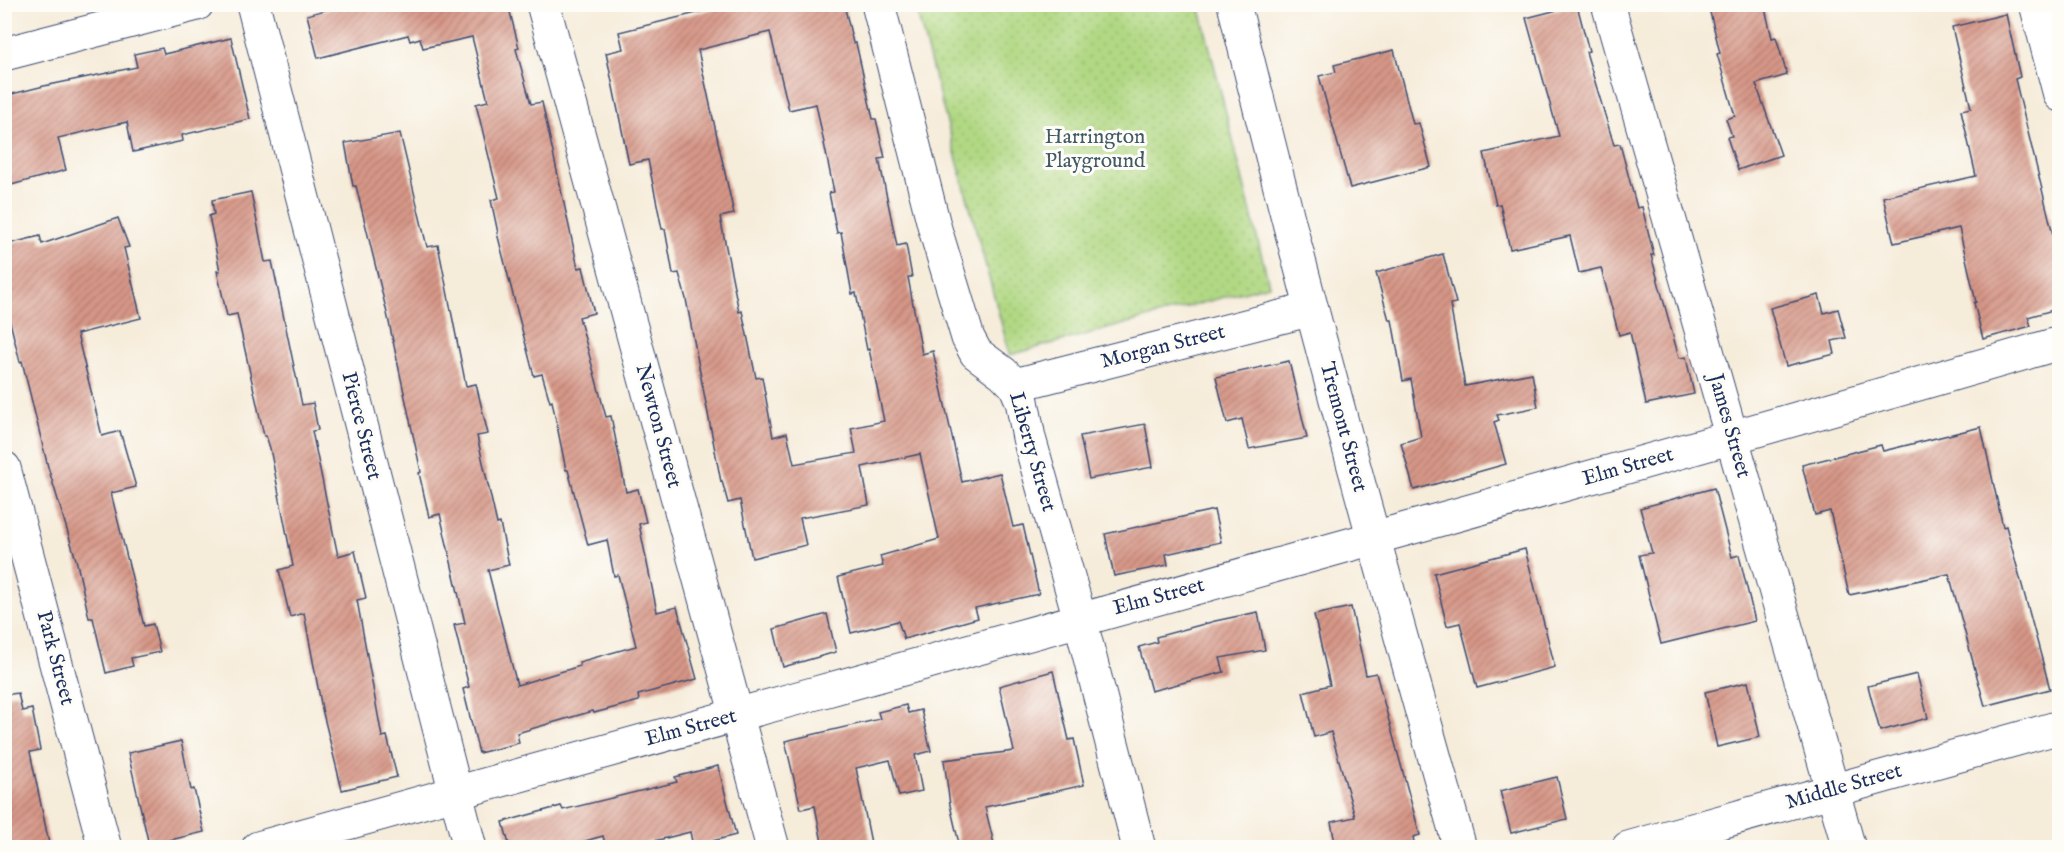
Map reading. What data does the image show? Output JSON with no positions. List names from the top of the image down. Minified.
{"streets":{"street":["Morgan Street","Pierce Street","Newton Street","James Street","Tremont Street","Liberty Street","Elm Street","Park Street","Middle Street"]},"crossings":[["Morgan Street","Tremont Street"],["Morgan Street","Liberty Street"],["Pierce Street","Elm Street"],["Newton Street","Elm Street"],["James Street","Elm Street"],["James Street","Middle Street"],["Tremont Street","Elm Street"],["Liberty Street","Elm Street"]],"parks":["Harrington Playground"]}
